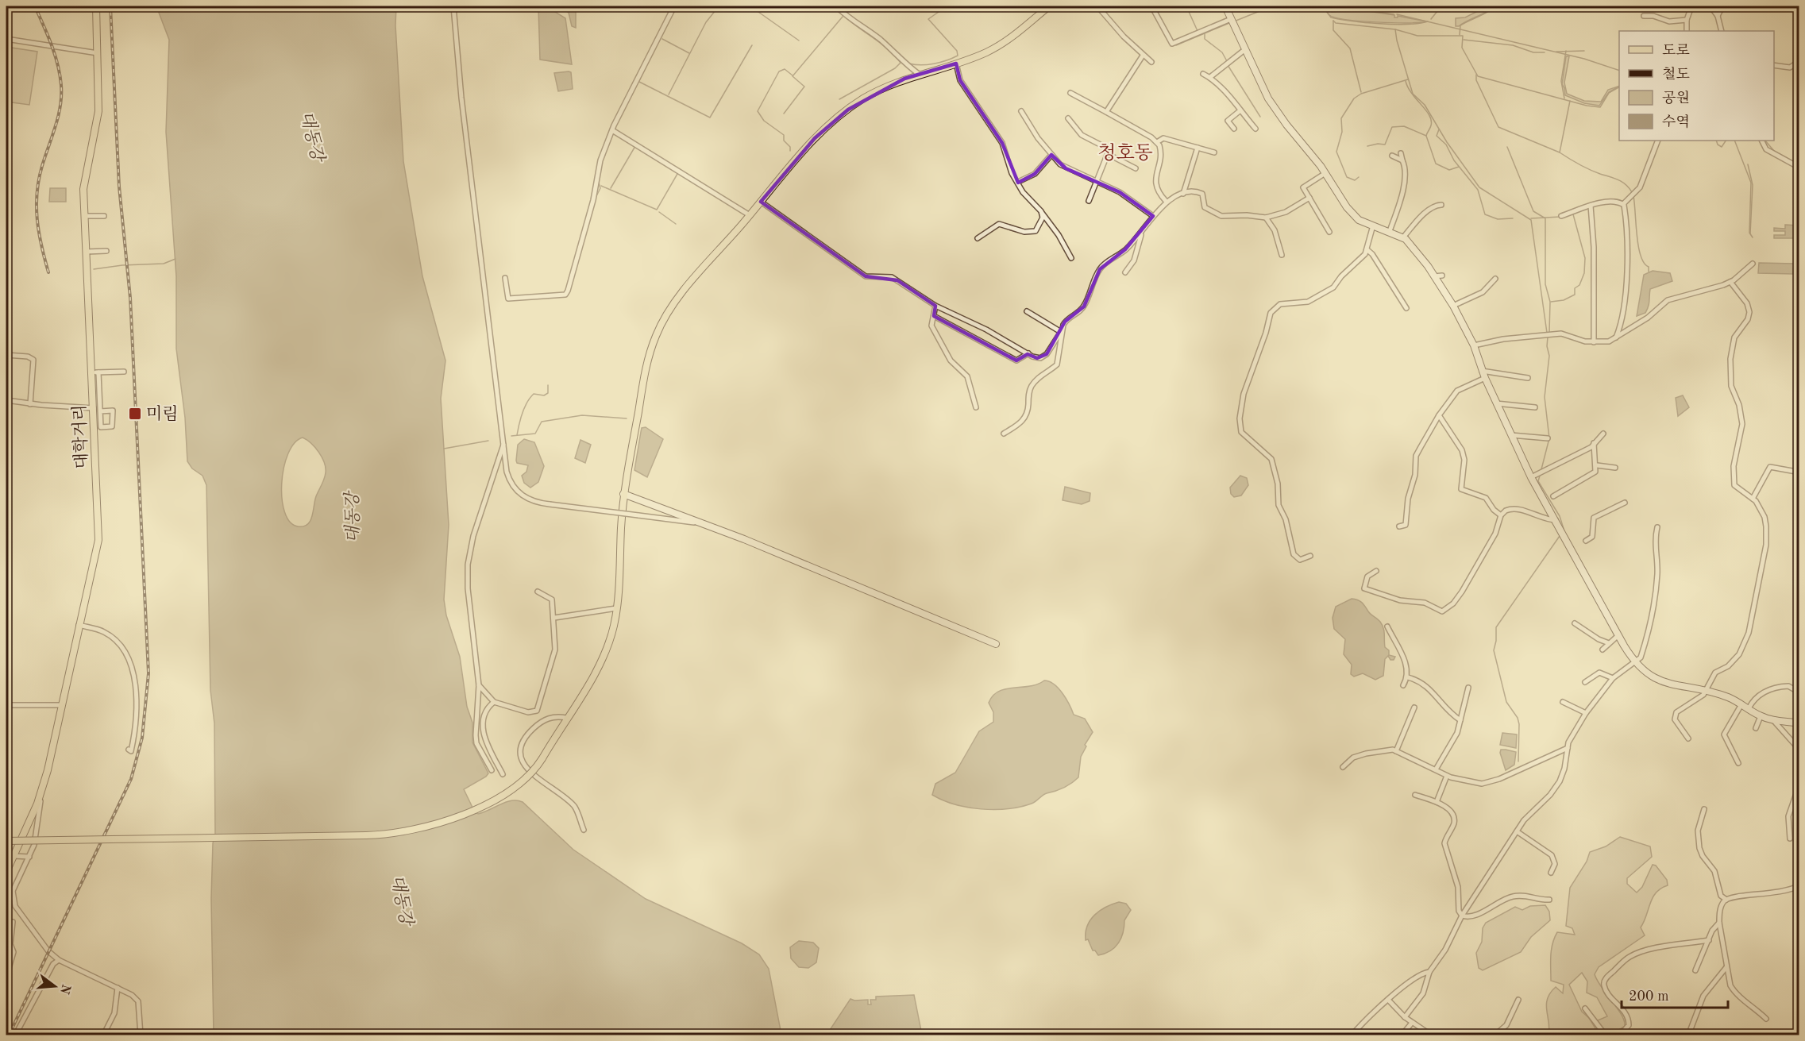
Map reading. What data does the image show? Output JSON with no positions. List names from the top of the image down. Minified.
{"streets":{"main road":["대학거리"]},"districts":["청호동"],"water":["대동강"],"places":{"transit":["미림"]},"legend":["도로","철도","공원","수역"],"scale_bar":"200 m","north":"right"}
